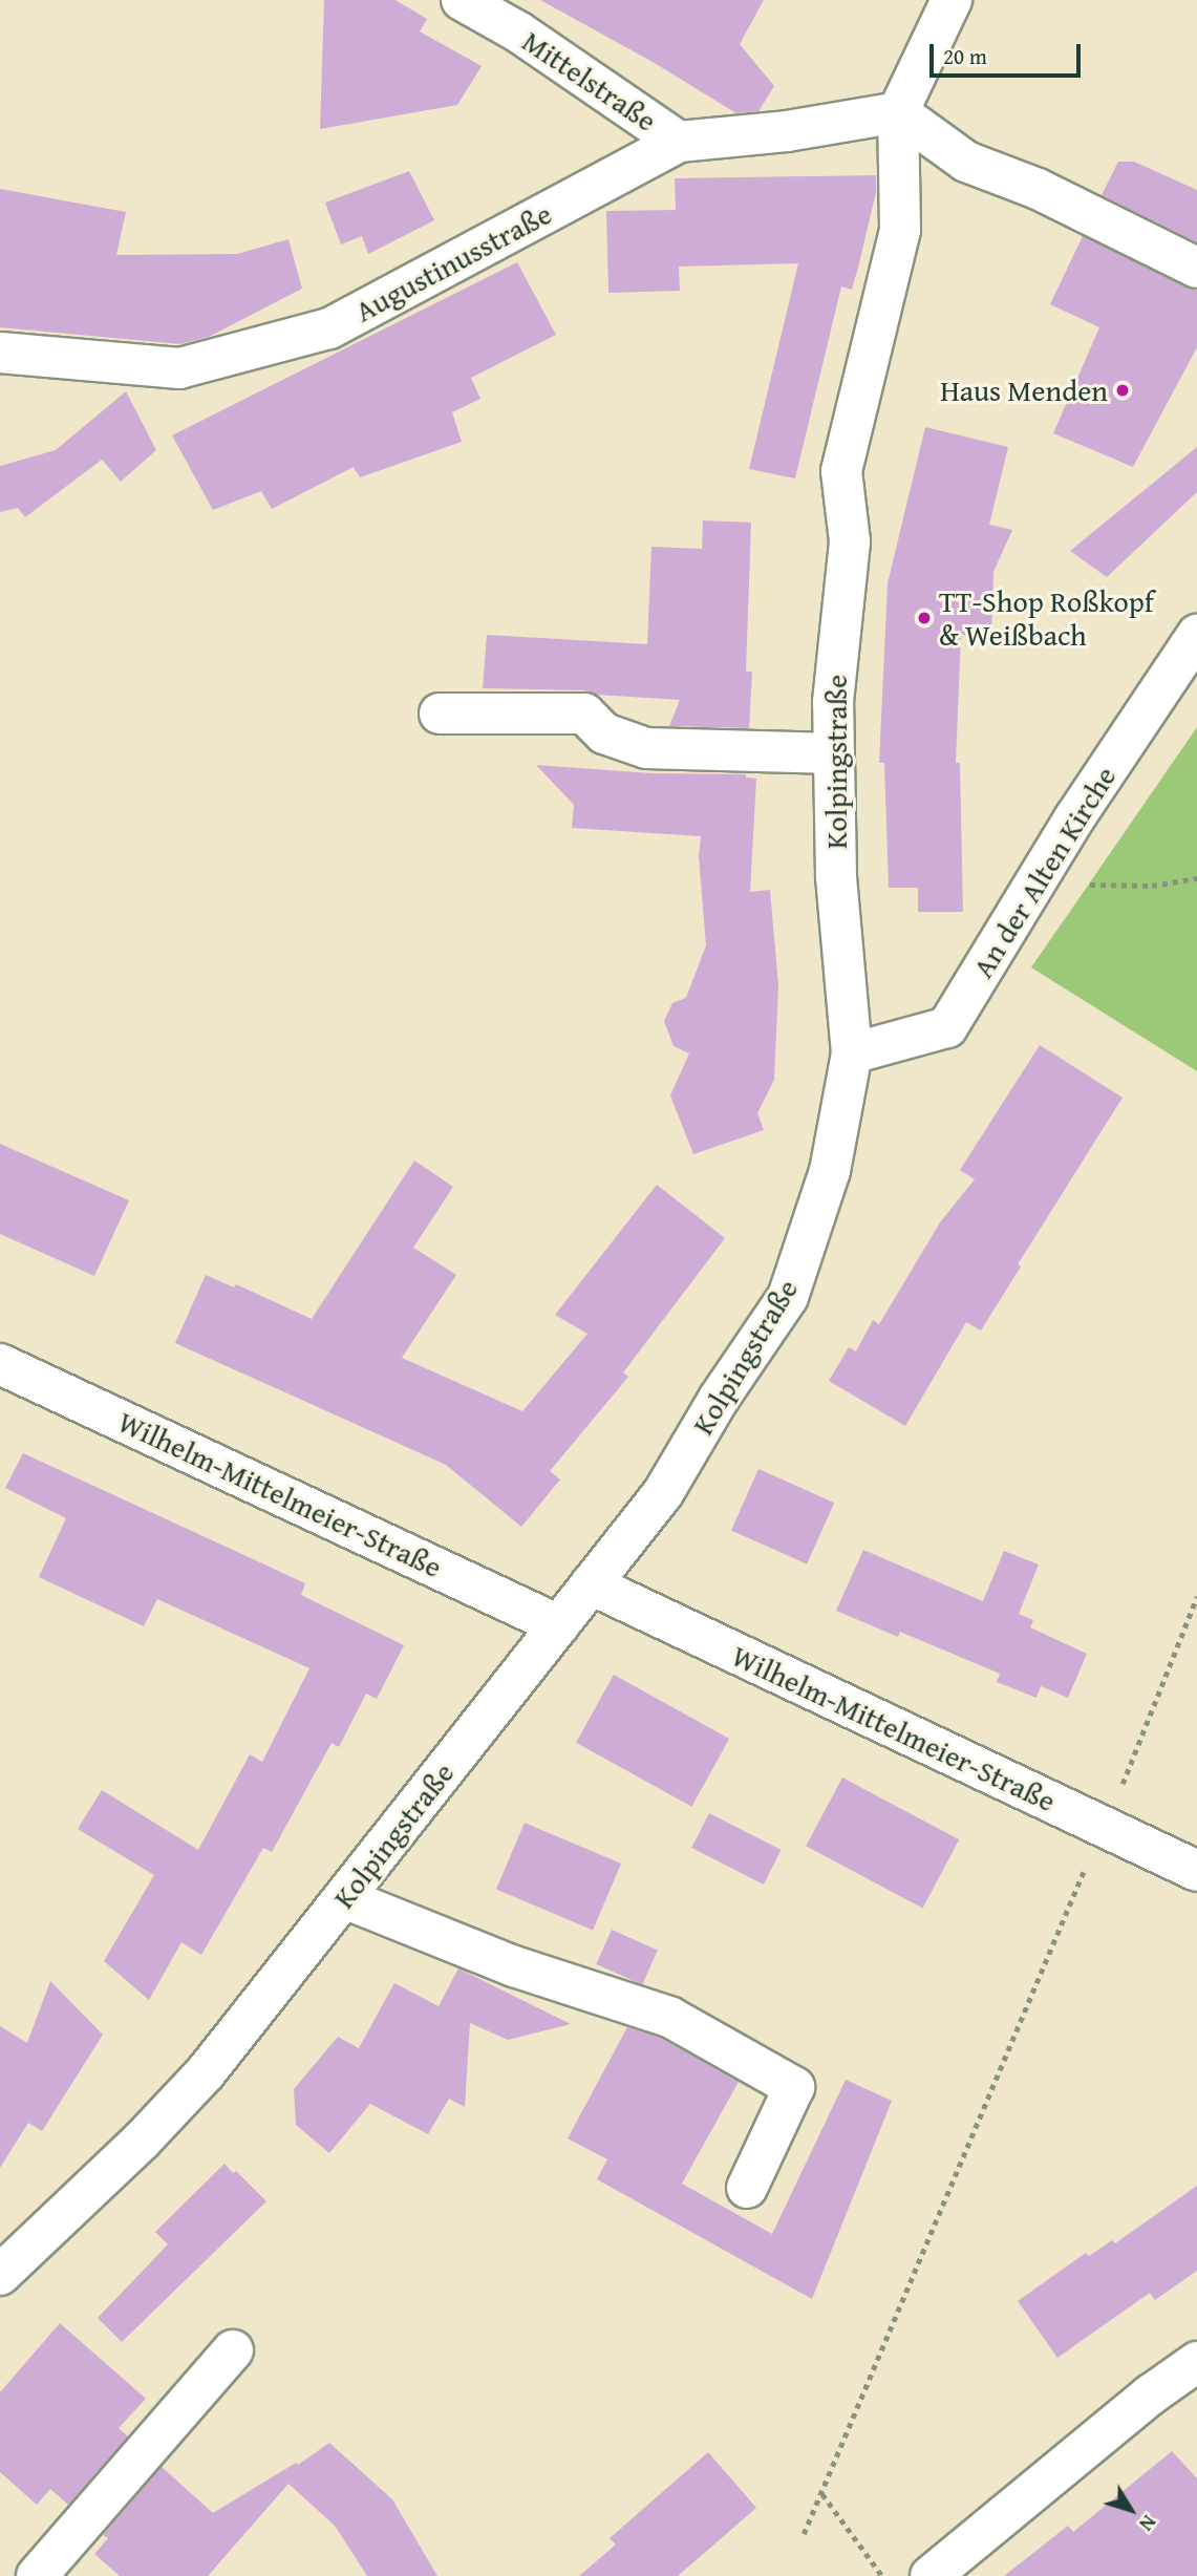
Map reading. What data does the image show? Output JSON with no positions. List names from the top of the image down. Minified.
{"streets":{"street":["Mittelstraße","Augustinusstraße","Kolpingstraße","An der Alten Kirche","Wilhelm-Mittelmeier-Straße"]},"crossings":[["Mittelstraße","Augustinusstraße"],["Augustinusstraße","Kolpingstraße"],["Kolpingstraße","An der Alten Kirche"],["Kolpingstraße","Wilhelm-Mittelmeier-Straße"]],"places":["Haus Menden","TT-Shop Roßkopf & Weißbach"],"scale_bar":"20 m","north":"bottom right"}
